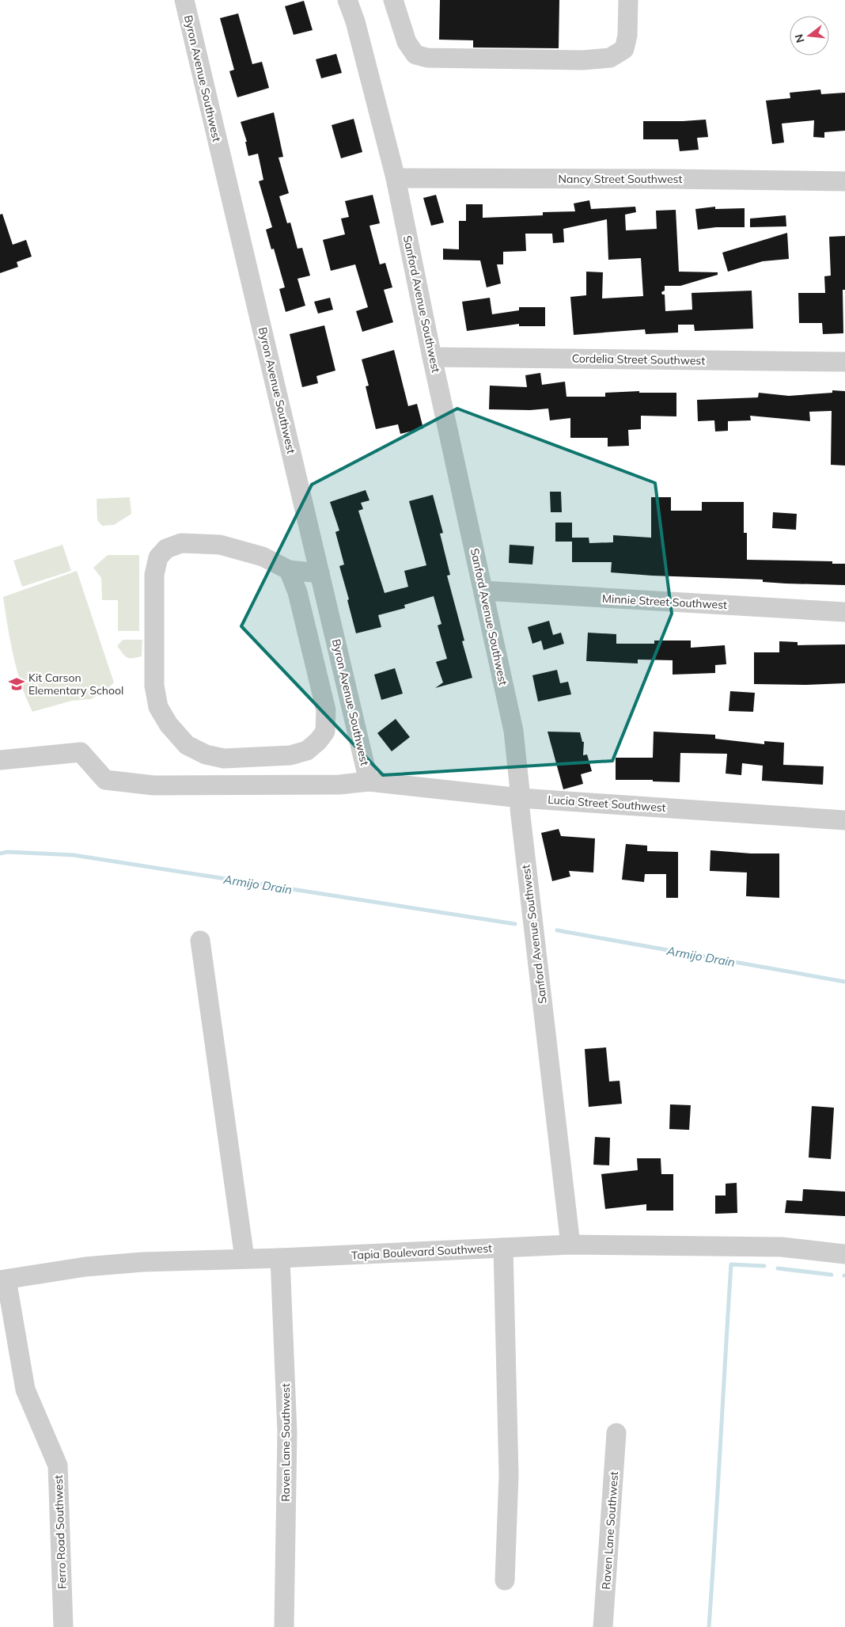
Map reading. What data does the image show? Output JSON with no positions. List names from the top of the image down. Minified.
{"streets":{"street":["Byron Avenue Southwest","Nancy Street Southwest","Sanford Avenue Southwest","Cordelia Street Southwest","Minnie Street Southwest","Lucia Street Southwest","Tapia Boulevard Southwest","Raven Lane Southwest","Ferro Road Southwest"]},"crossings":[["Byron Avenue Southwest","Lucia Street Southwest"],["Nancy Street Southwest","Sanford Avenue Southwest"],["Sanford Avenue Southwest","Cordelia Street Southwest"],["Sanford Avenue Southwest","Minnie Street Southwest"],["Sanford Avenue Southwest","Lucia Street Southwest"],["Sanford Avenue Southwest","Tapia Boulevard Southwest"],["Tapia Boulevard Southwest","Raven Lane Southwest"],["Tapia Boulevard Southwest","Ferro Road Southwest"]],"water":["Armijo Drain"],"places":{"school or university":["Kit Carson Elementary School"]},"north":"left"}
